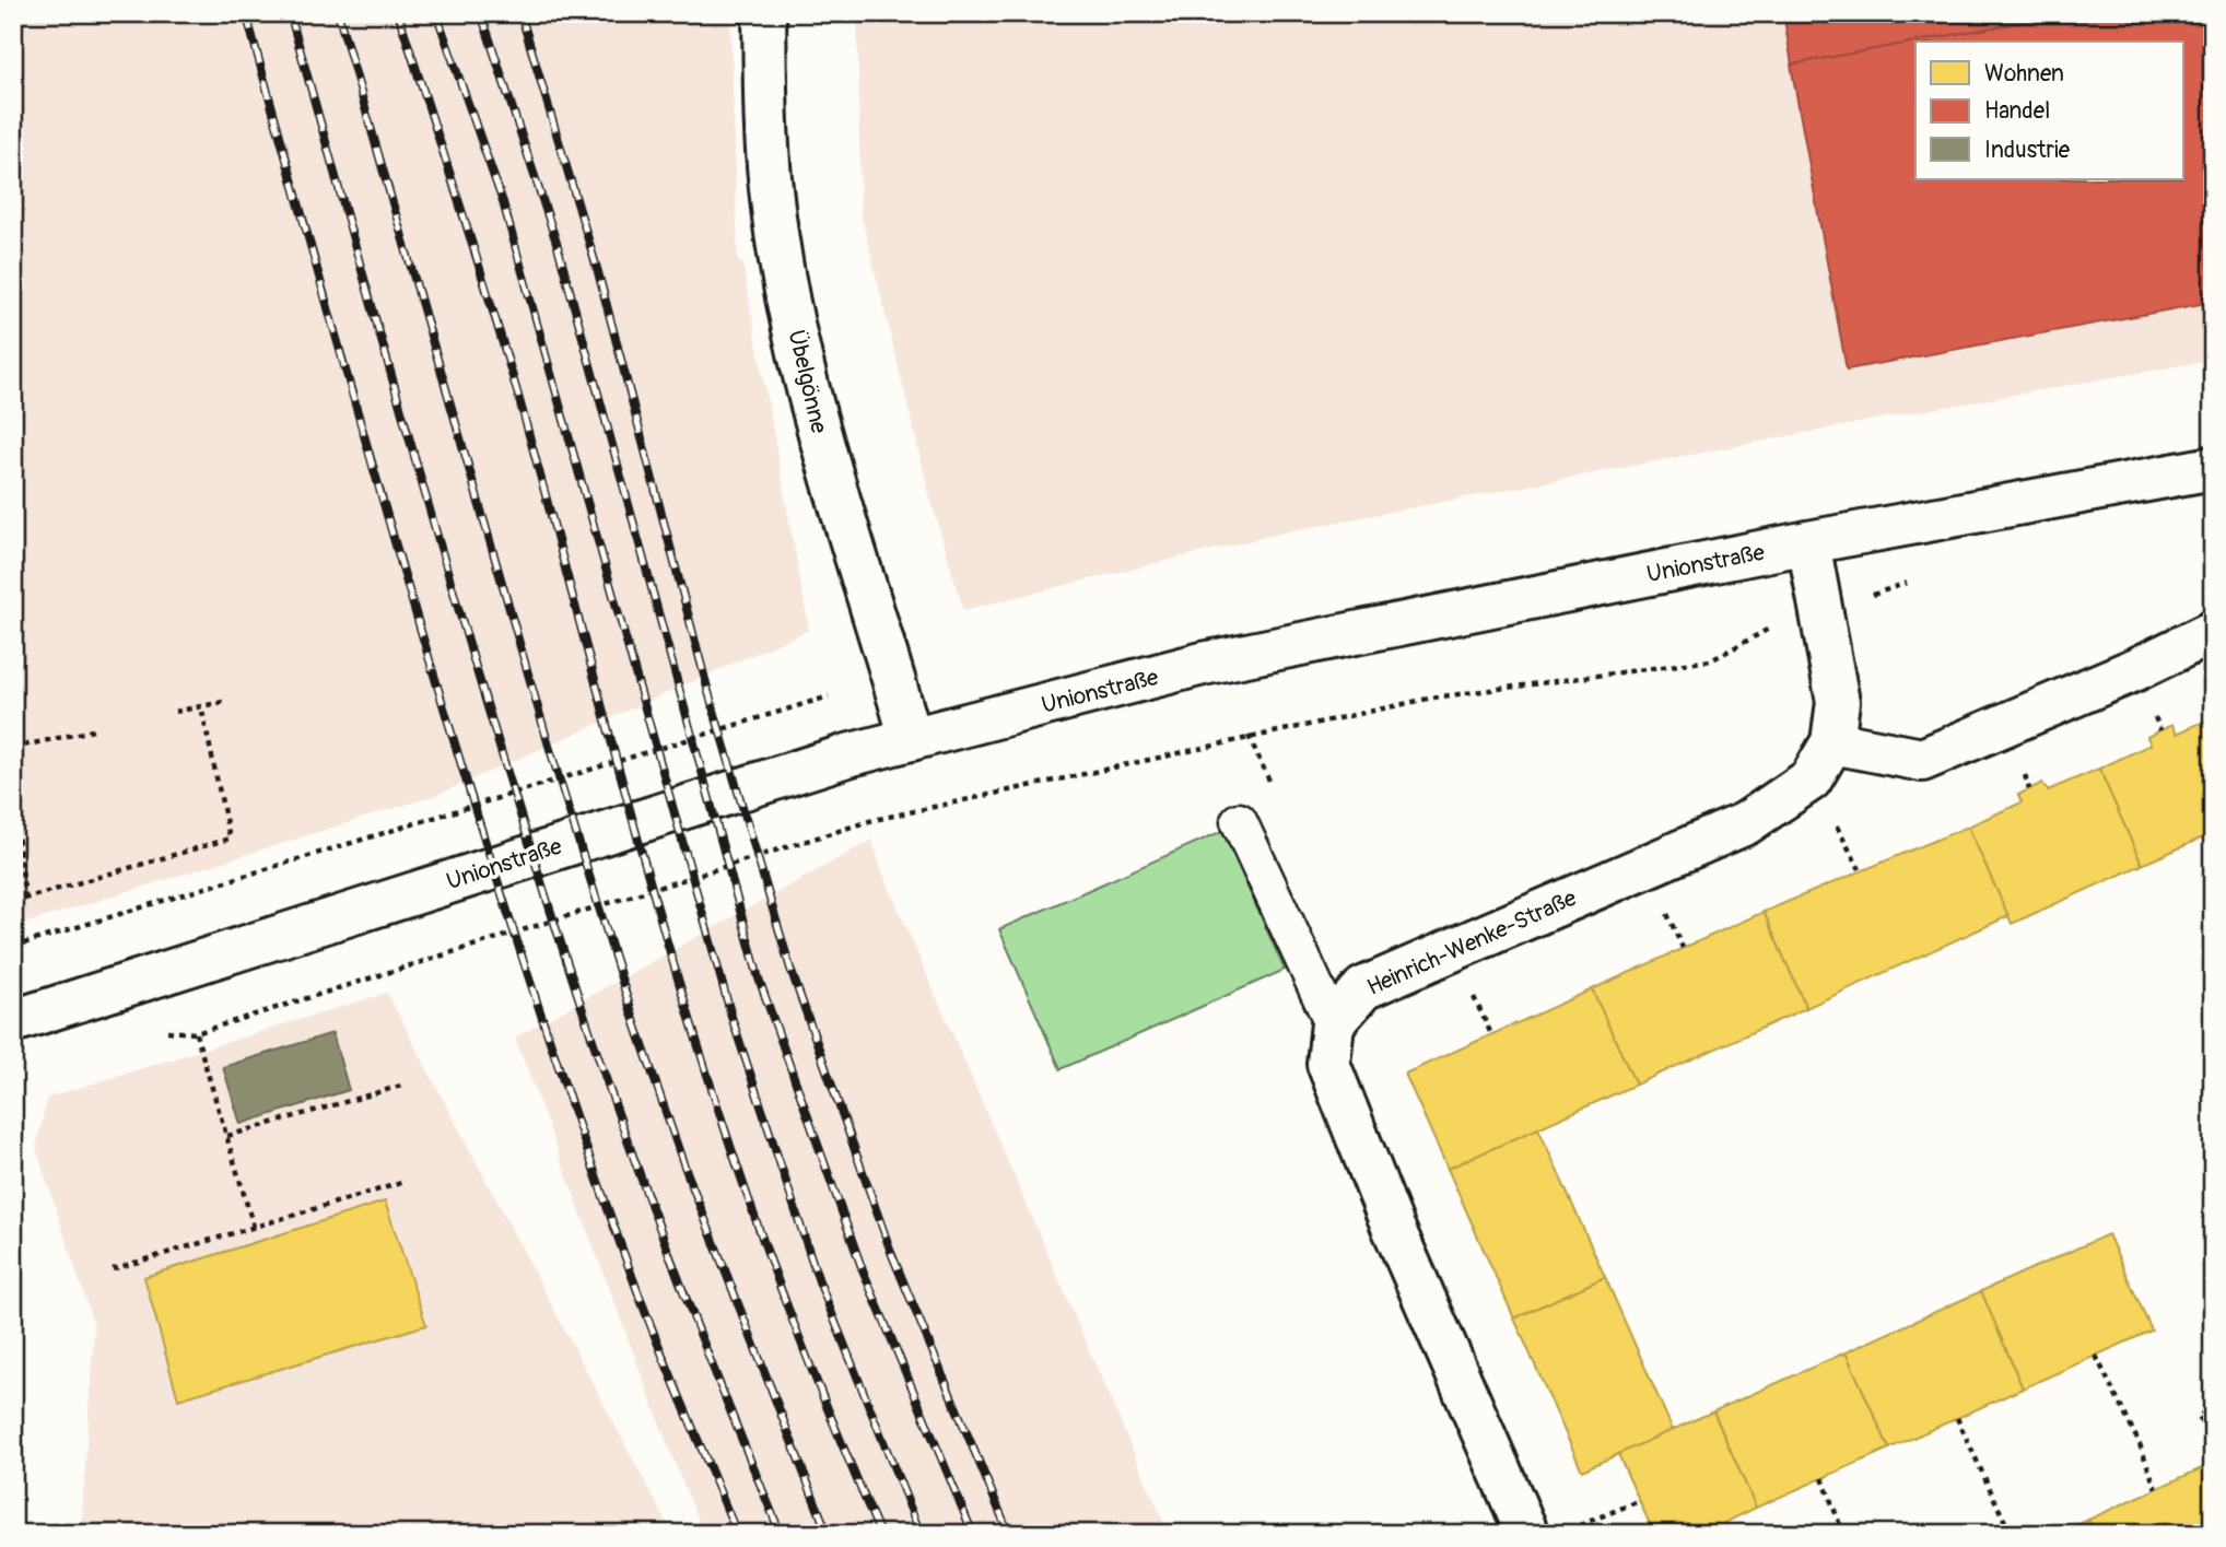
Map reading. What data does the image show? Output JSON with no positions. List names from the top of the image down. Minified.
{"streets":{"street":["Übelgönne","Unionstraße","Heinrich-Wenke-Straße"]},"crossings":[["Übelgönne","Unionstraße"],["Unionstraße","Heinrich-Wenke-Straße"]],"legend":["Wohnen","Handel","Industrie"]}
